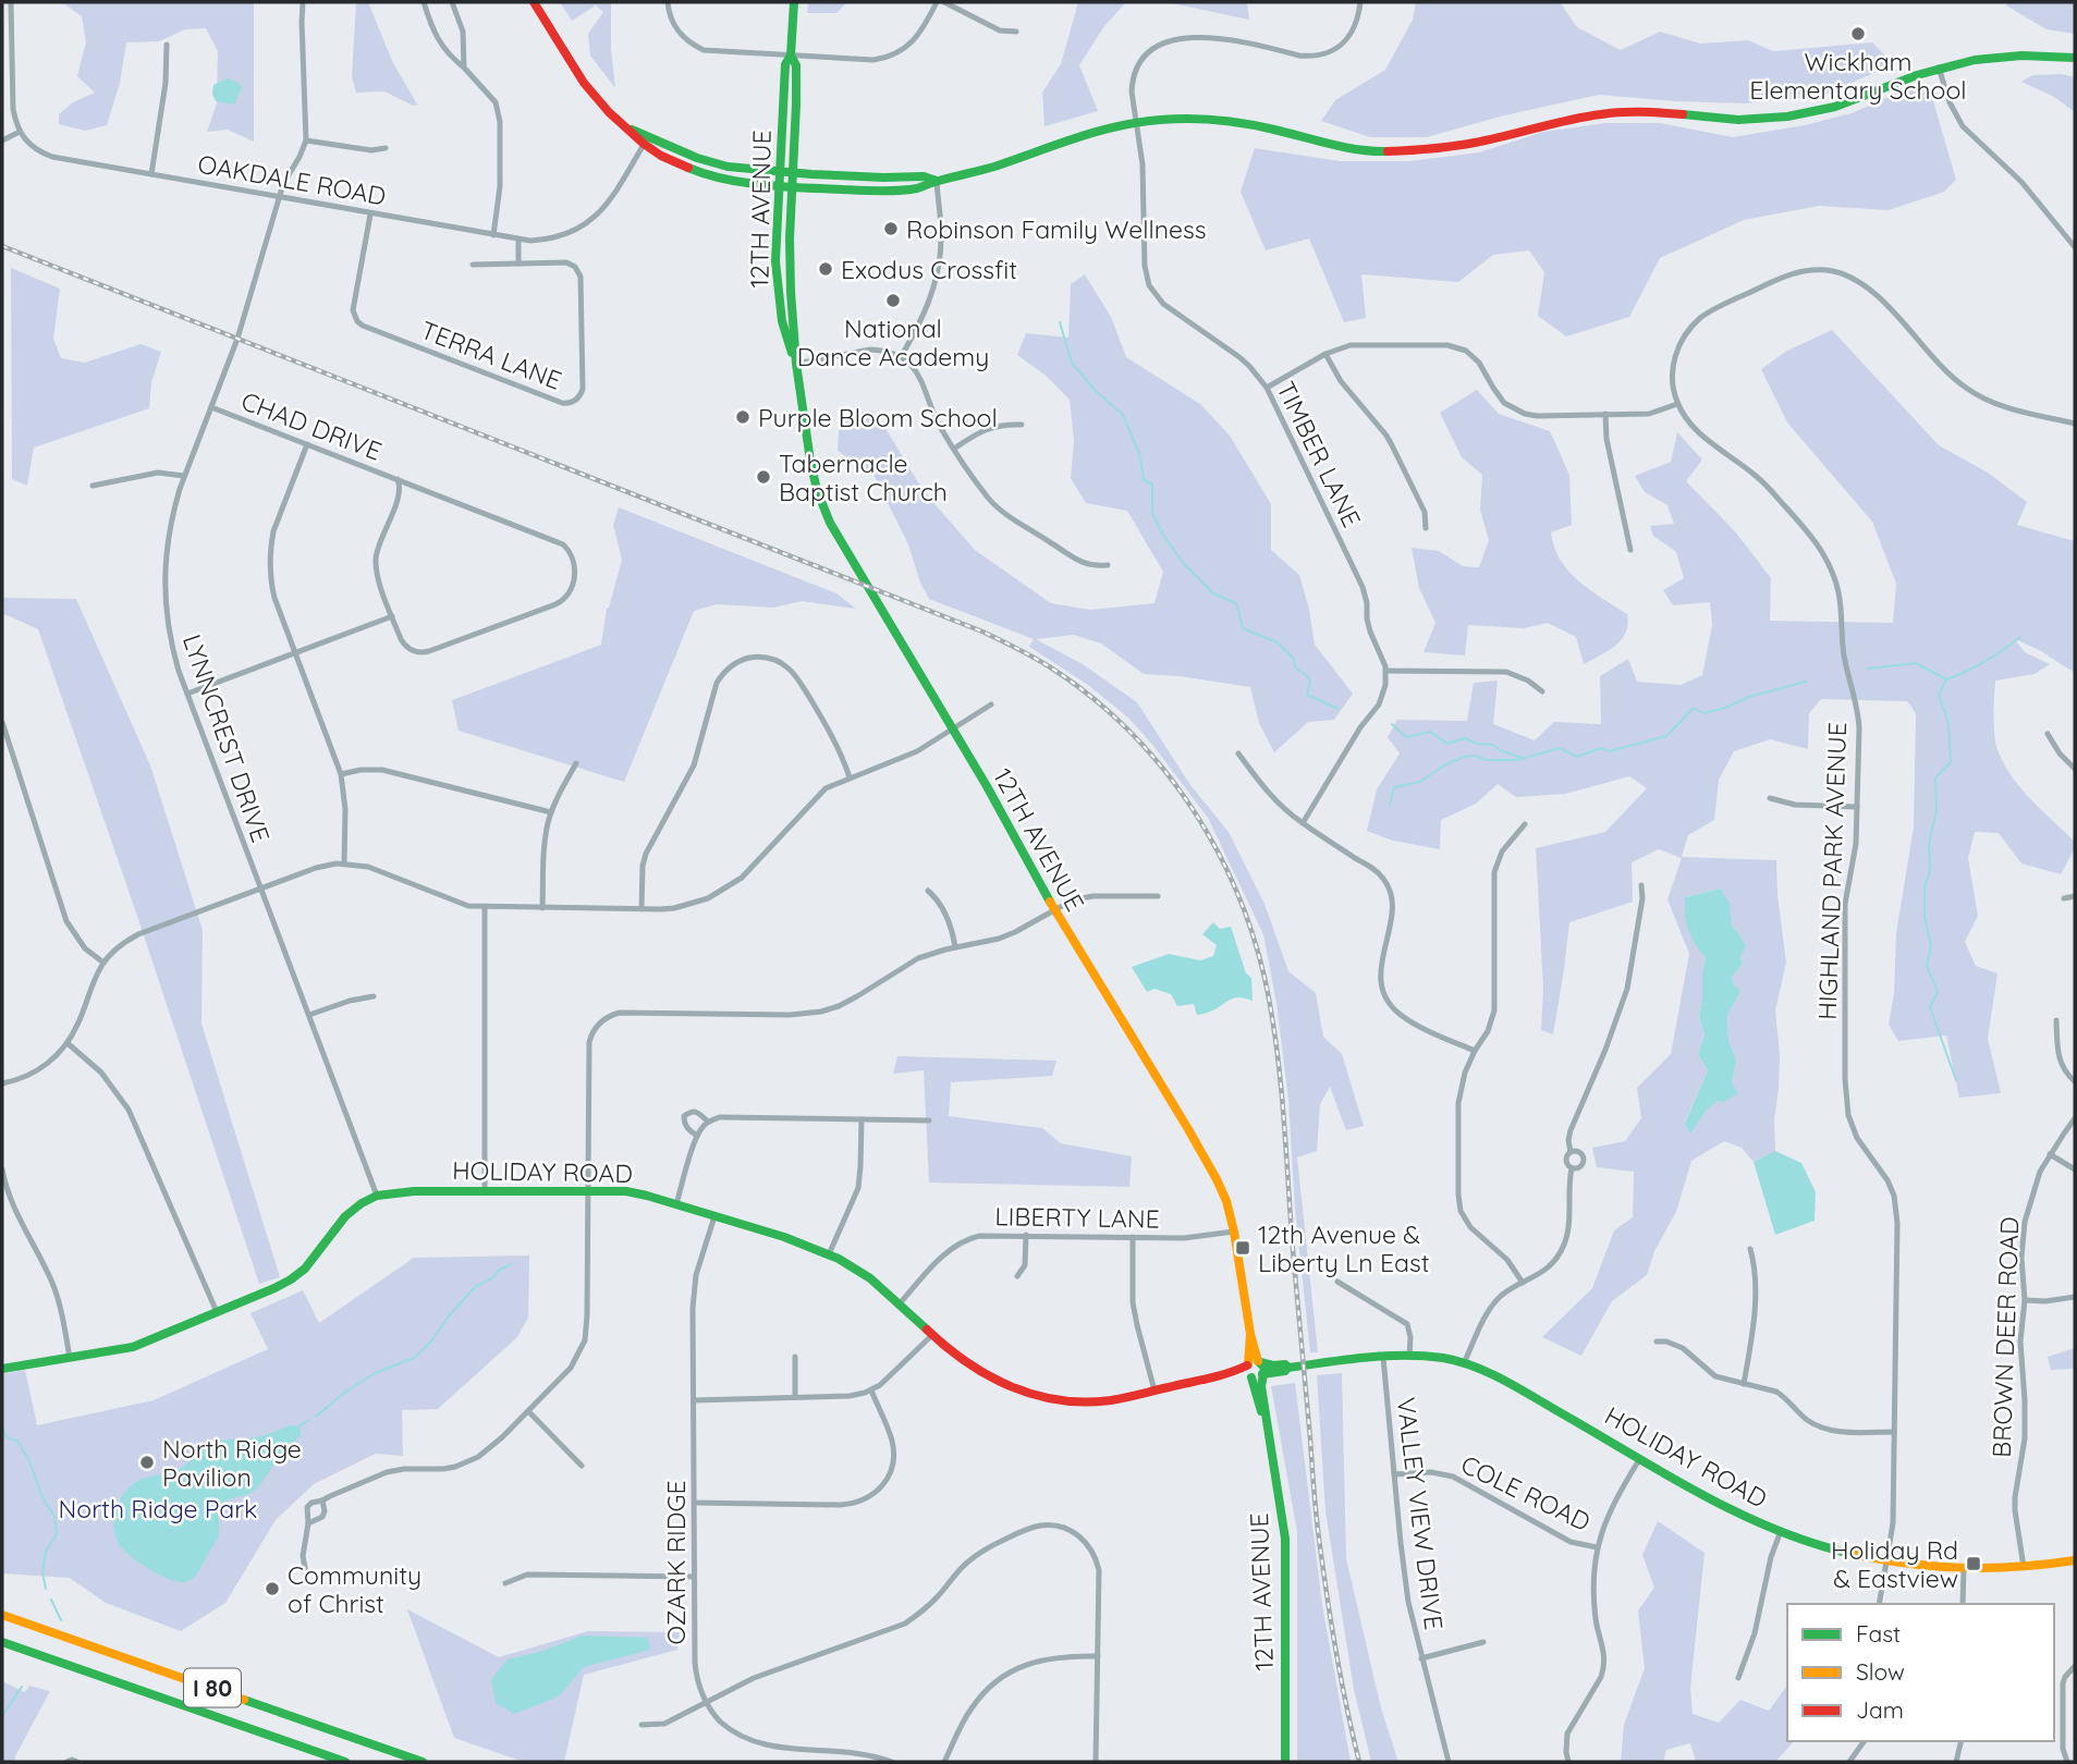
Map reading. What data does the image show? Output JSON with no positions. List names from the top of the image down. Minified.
{"streets":{"main road":["12TH AVENUE","HOLIDAY ROAD","I 80"],"street":["OAKDALE ROAD","TERRA LANE","CHAD DRIVE","TIMBER LANE","LYNNCREST DRIVE","HIGHLAND PARK AVENUE","LIBERTY LANE","BROWN DEER ROAD","COLE ROAD","VALLEY VIEW DRIVE","OZARK RIDGE"]},"crossings":[["OAKDALE ROAD","TERRA LANE"],["OAKDALE ROAD","LYNNCREST DRIVE"],["12TH AVENUE","HOLIDAY ROAD"],["12TH AVENUE","LIBERTY LANE"],["CHAD DRIVE","LYNNCREST DRIVE"],["LYNNCREST DRIVE","HOLIDAY ROAD"],["HIGHLAND PARK AVENUE","HOLIDAY ROAD"],["HOLIDAY ROAD","LIBERTY LANE"],["HOLIDAY ROAD","BROWN DEER ROAD"],["HOLIDAY ROAD","VALLEY VIEW DRIVE"],["HOLIDAY ROAD","OZARK RIDGE"],["COLE ROAD","VALLEY VIEW DRIVE"]],"parks":["North Ridge Park"],"places":{"other":["Wickham Elementary School","Robinson Family Wellness","Exodus Crossfit","National Dance Academy","Purple Bloom School","Tabernacle Baptist Church","North Ridge Pavilion","Community of Christ"],"transit":["12th Avenue & Liberty Ln East","Holiday Rd & Eastview"]},"legend":["Fast","Slow","Jam"]}
